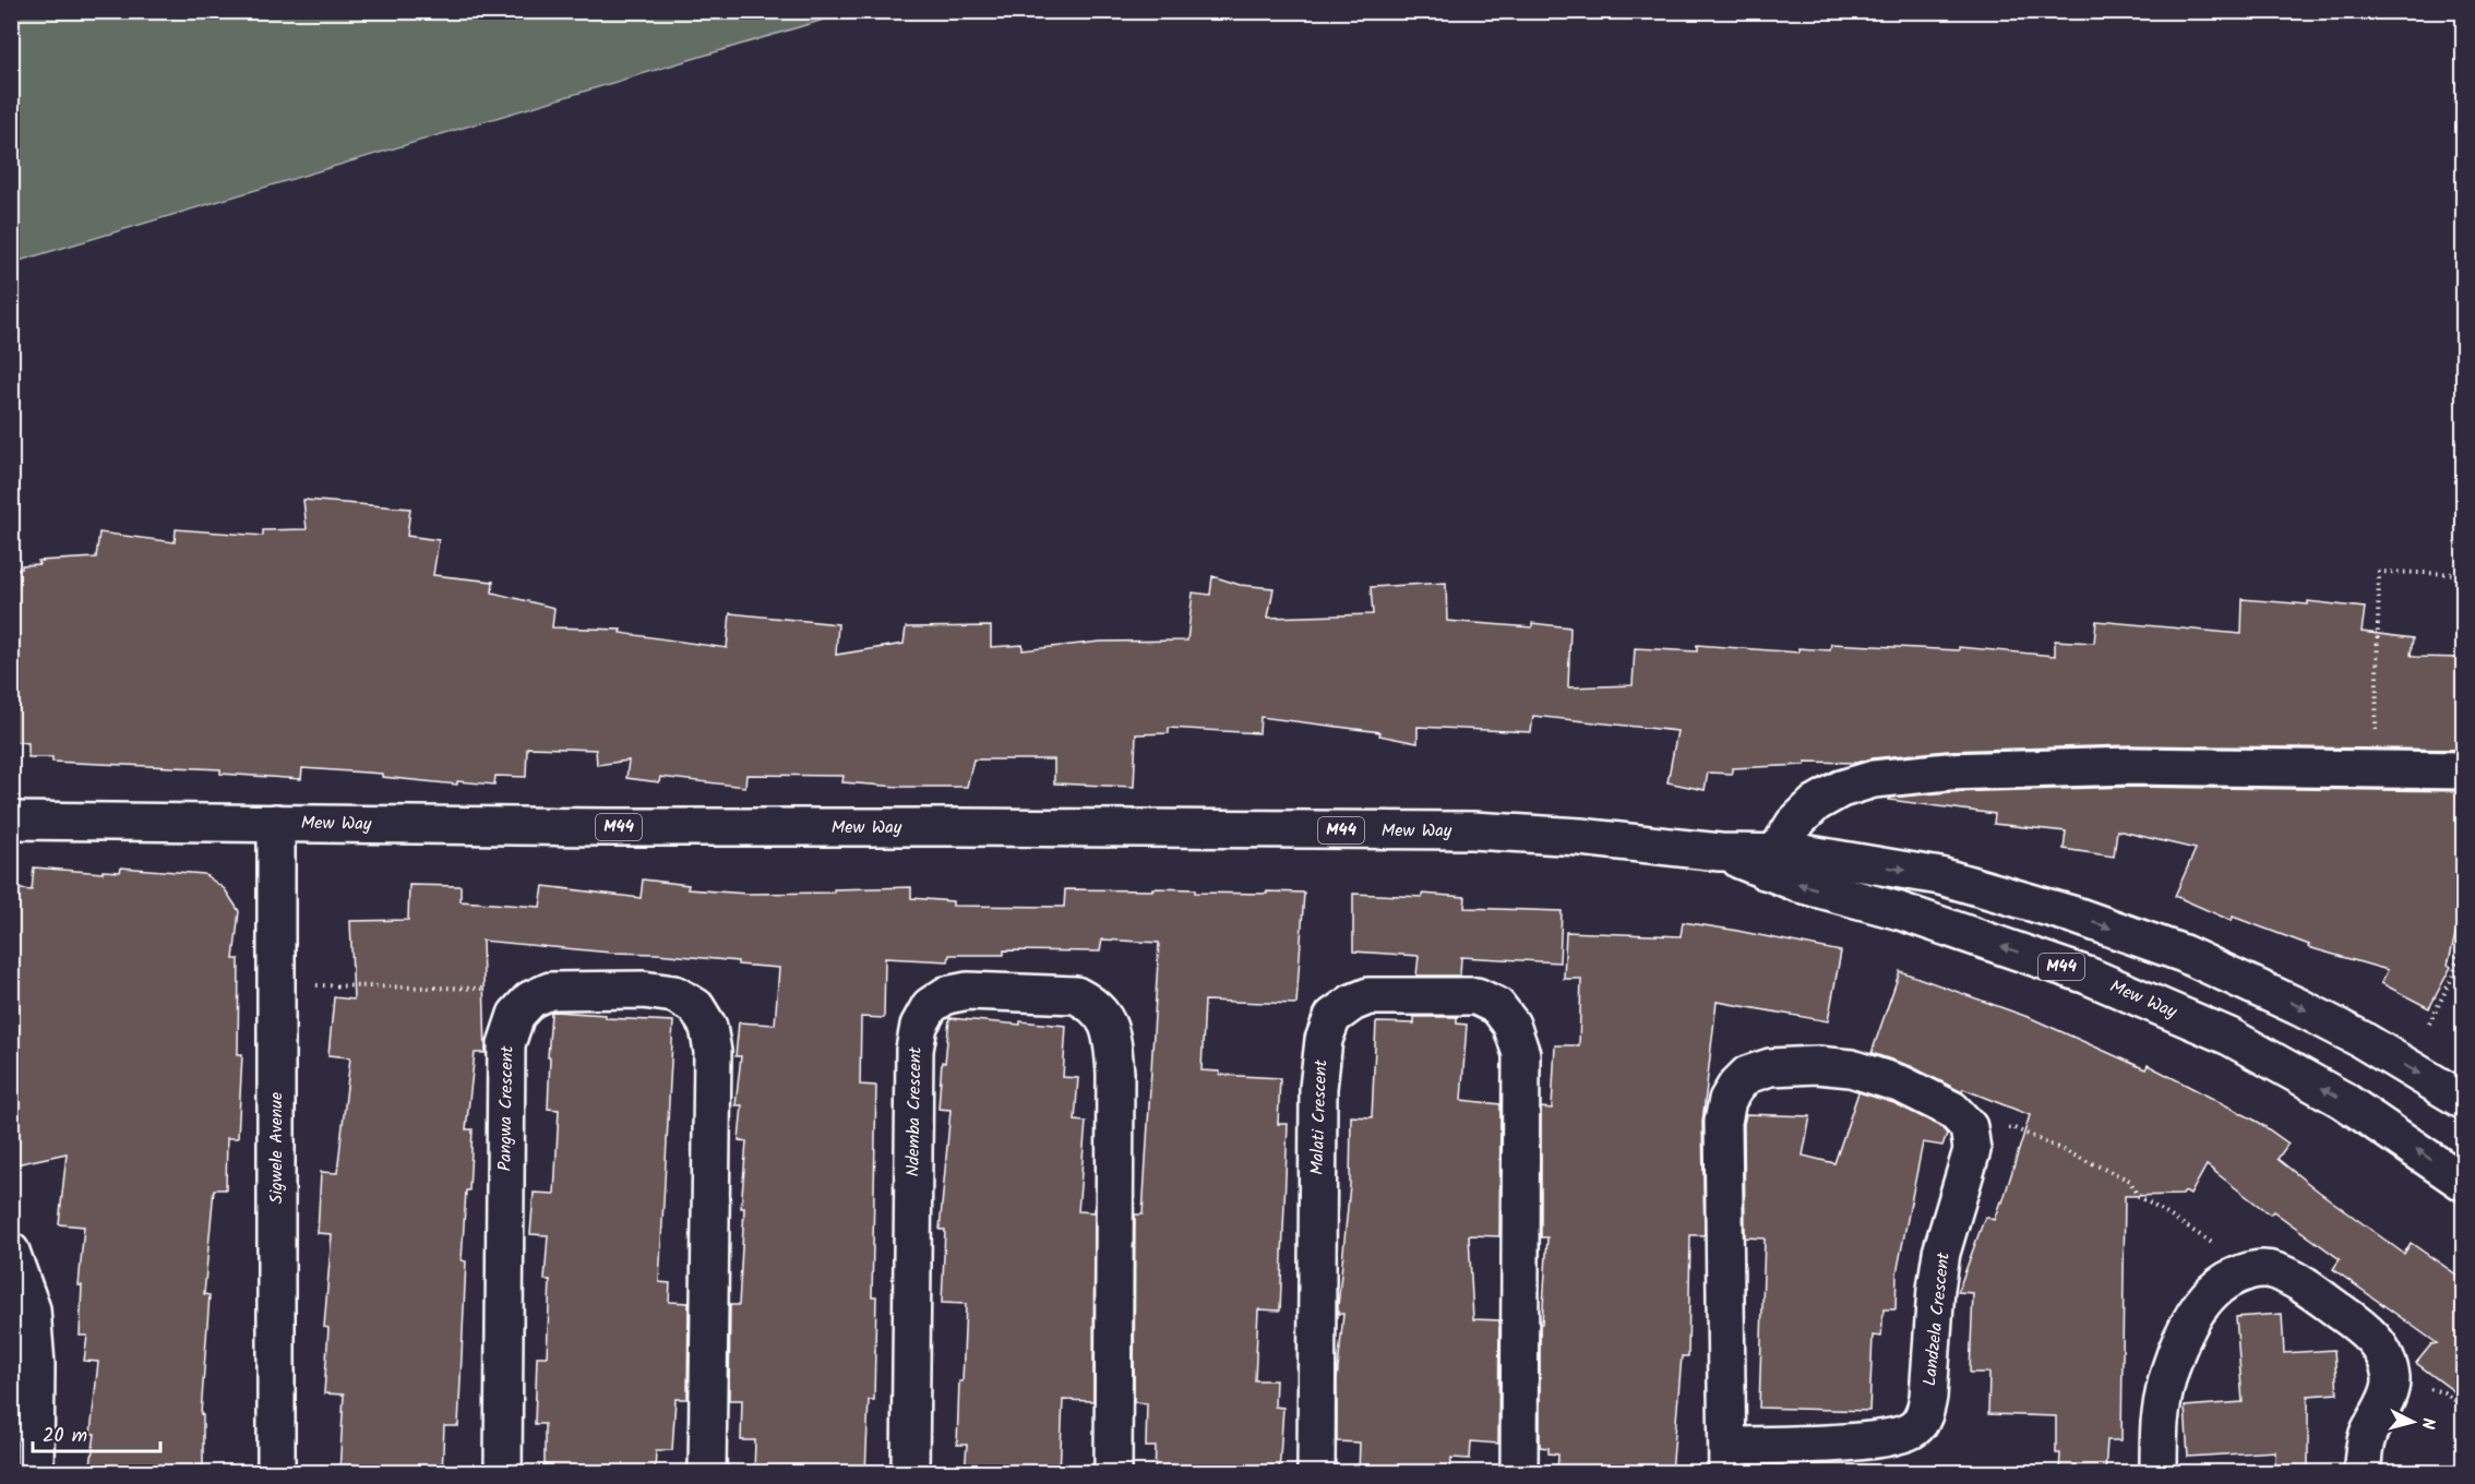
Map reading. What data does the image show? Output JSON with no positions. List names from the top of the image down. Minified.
{"streets":{"street":["Mew Way","M44","Pangwa Crescent","Ndemba Crescent","Malati Crescent","Sigwele Avenue","Landzela Crescent"]},"crossings":[["Mew Way","Sigwele Avenue"]],"scale_bar":"20 m","north":"right"}
